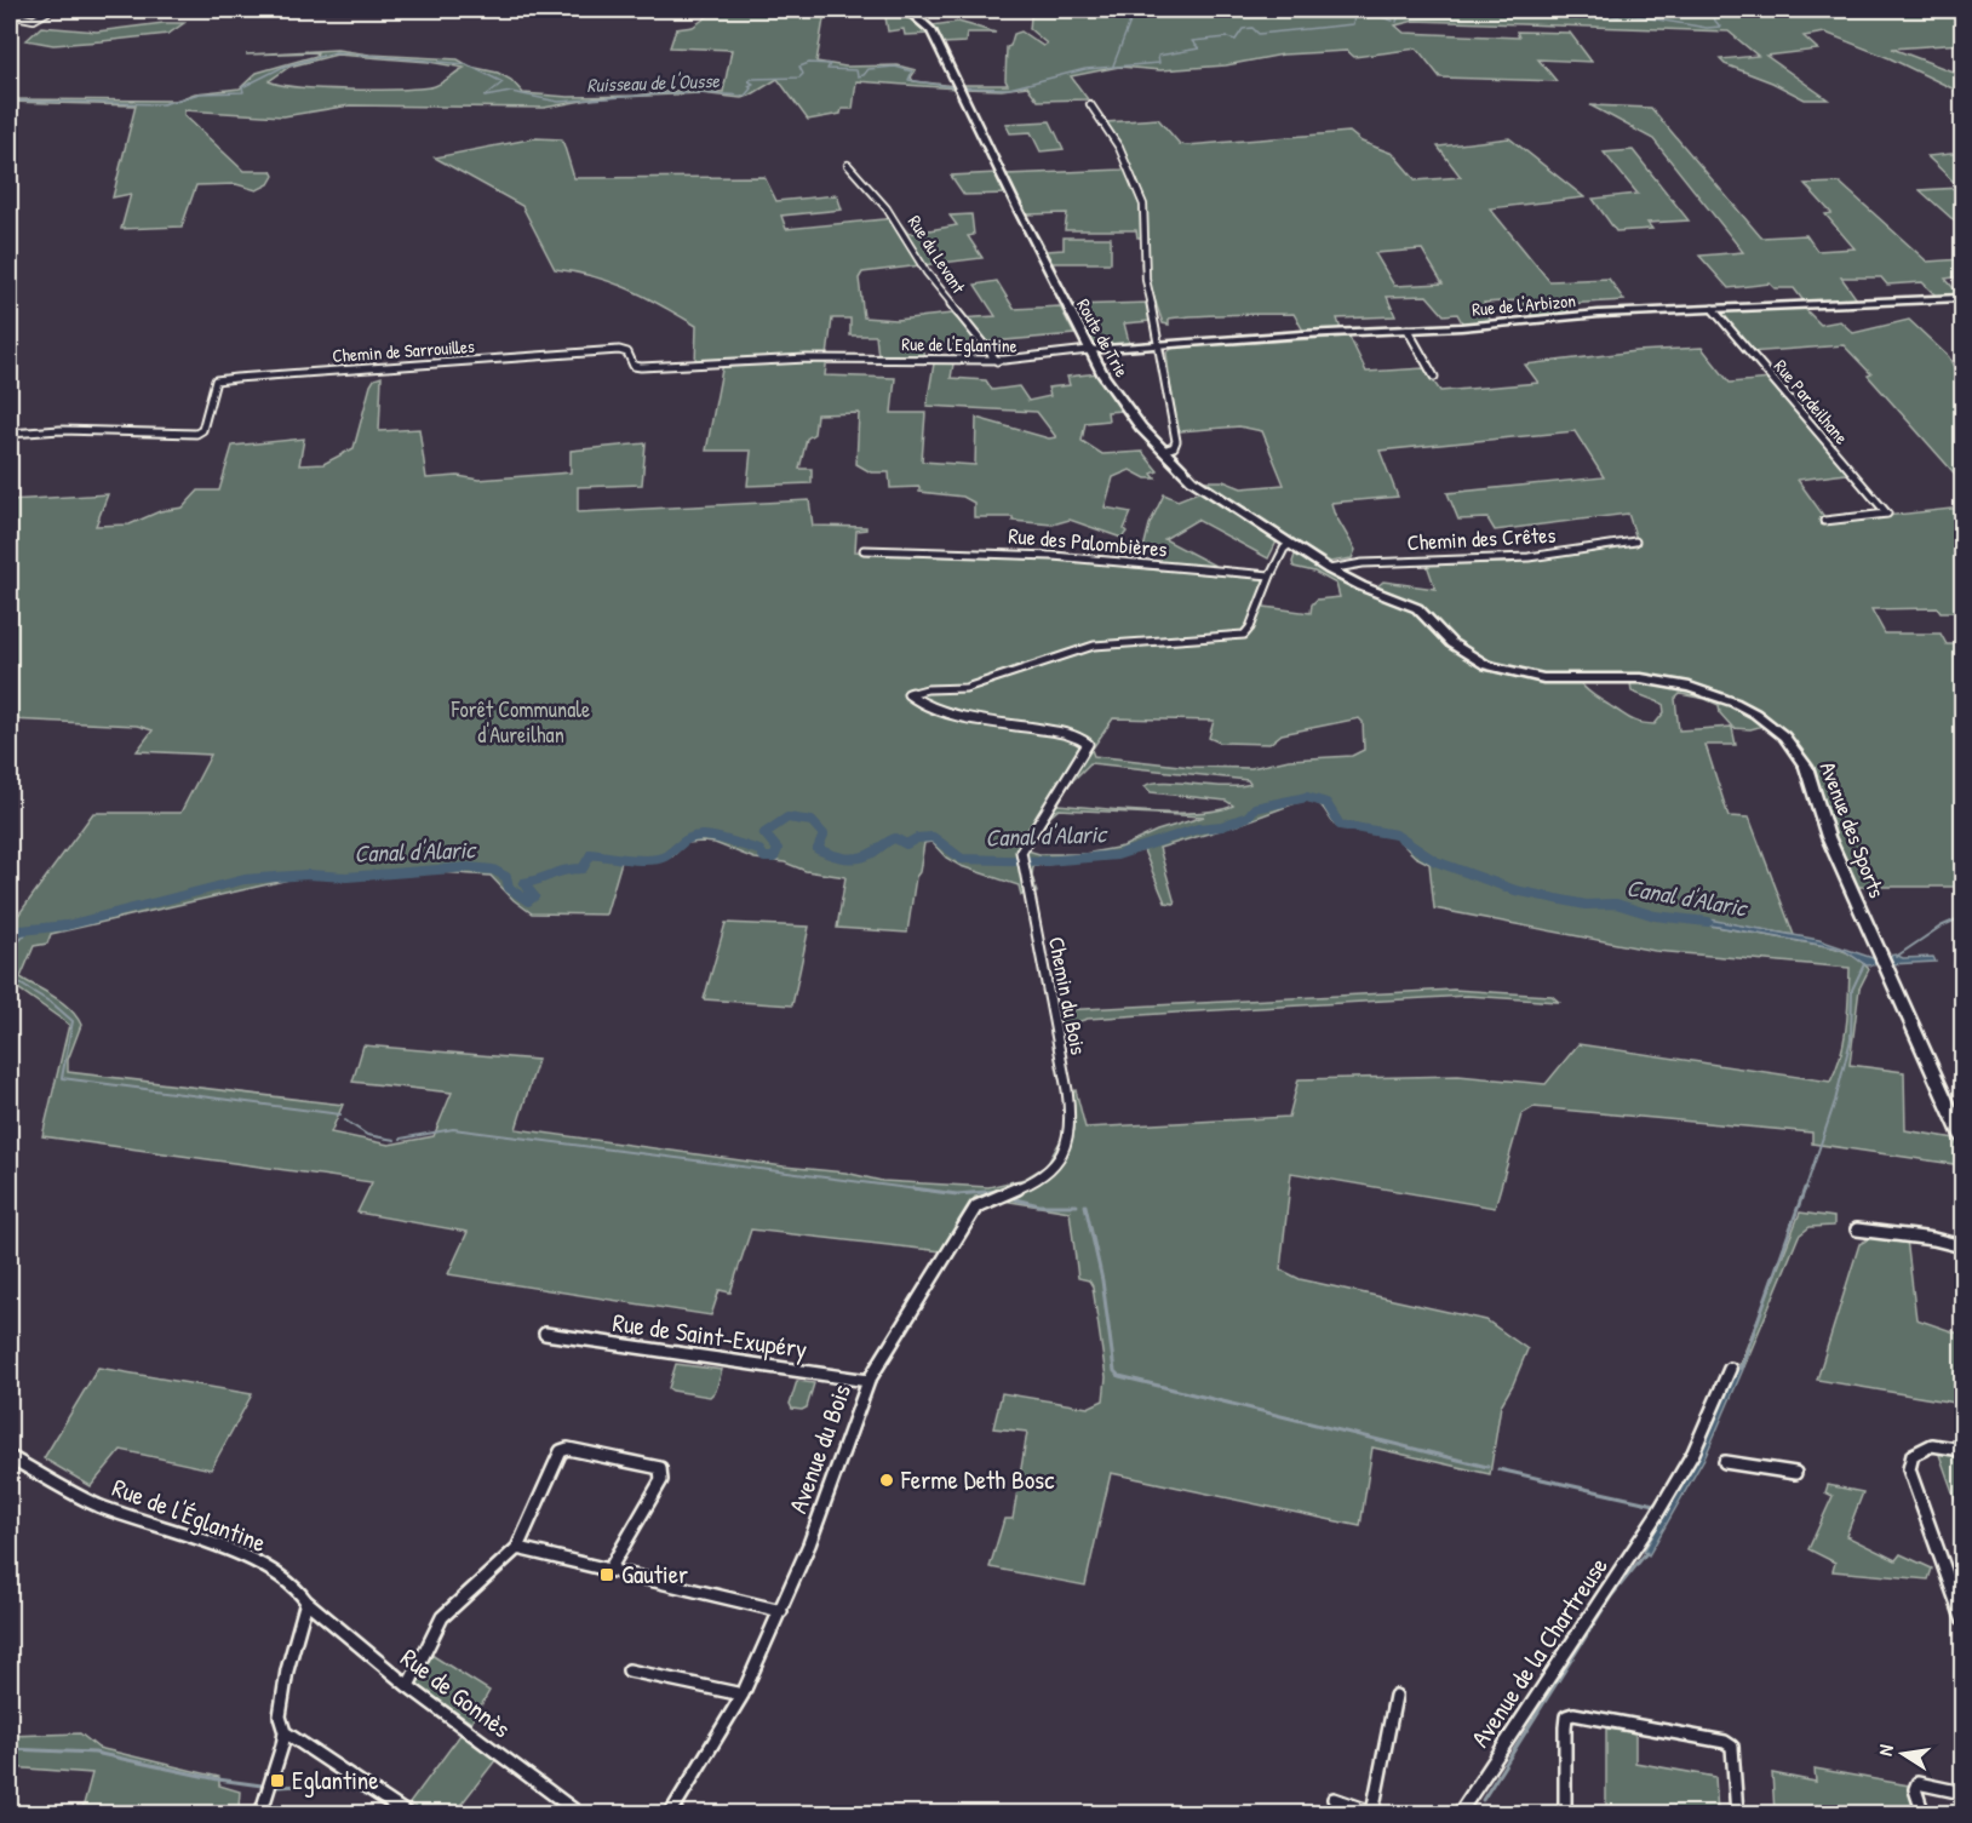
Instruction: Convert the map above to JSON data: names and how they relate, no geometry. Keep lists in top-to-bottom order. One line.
{"streets":{"main road":["Route de Trie","Avenue des Sports"],"street":["Rue du Levant","Rue de l'Arbizon","Rue de l'Eglantine","Chemin de Sarrouilles","Rue Pardeilhane","Chemin des Crêtes","Rue des Palombières","Chemin du Bois","Rue de Saint-Exupéry","Avenue du Bois","Rue de l'Églantine","Avenue de la Chartreuse","Rue de Gonnès"]},"crossings":[["Rue du Levant","Rue de l'Eglantine"],["Rue de l'Arbizon","Route de Trie"],["Rue de l'Arbizon","Rue de l'Eglantine"],["Rue de l'Arbizon","Rue Pardeilhane"],["Route de Trie","Rue de l'Eglantine"],["Route de Trie","Chemin des Crêtes"],["Route de Trie","Avenue des Sports"],["Rue de l'Eglantine","Chemin de Sarrouilles"],["Chemin des Crêtes","Avenue des Sports"],["Rue des Palombières","Chemin du Bois"],["Chemin du Bois","Avenue du Bois"],["Rue de Saint-Exupéry","Avenue du Bois"],["Rue de l'Églantine","Rue de Gonnès"]],"water":["Ruisseau de l'Ousse","Canal d'Alaric"],"parks":["Forêt Communale d'Aureilhan"],"places":{"other":["Ferme Deth Bosc"],"transit":["Gautier","Eglantine"]},"north":"left"}
